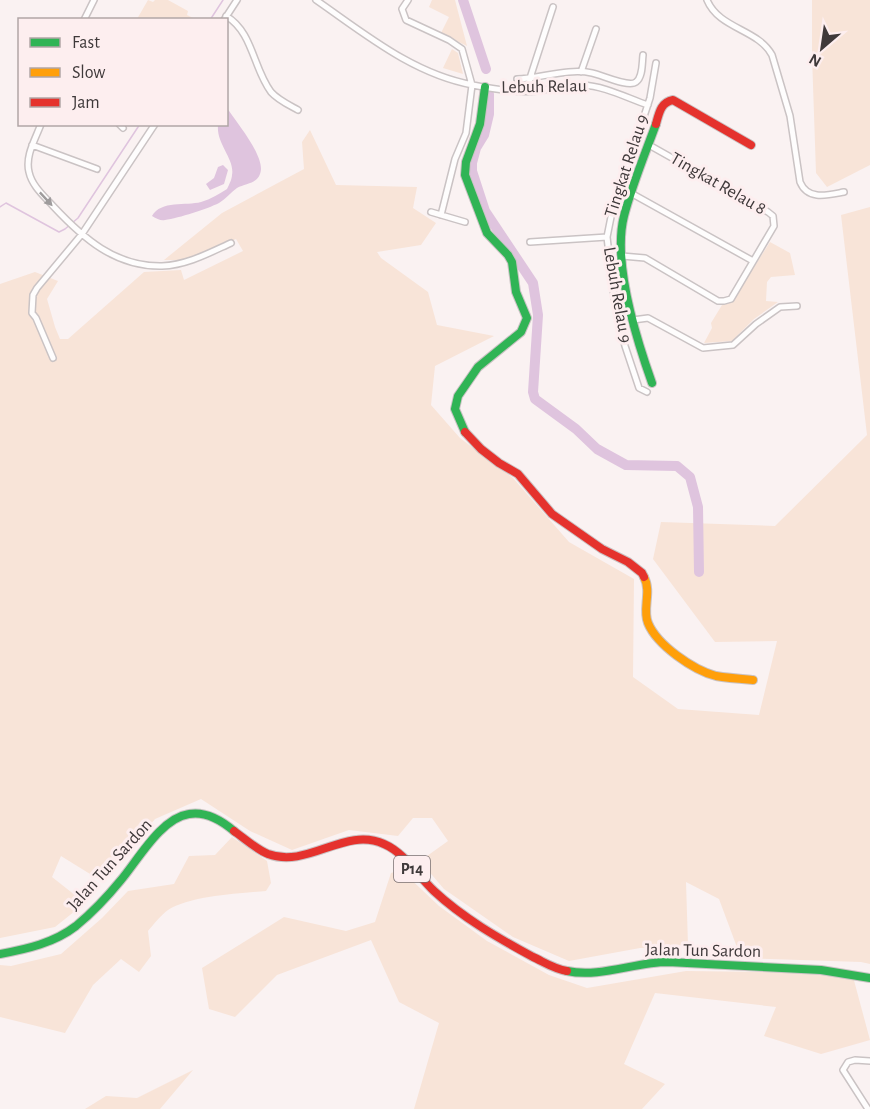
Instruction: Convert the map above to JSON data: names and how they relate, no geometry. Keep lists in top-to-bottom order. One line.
{"streets":{"street":["Lebuh Relau","Tingkat Relau 9","Tingkat Relau 8","Lebuh Relau 9","Jalan Tun Sardon","P14"]},"crossings":[["Lebuh Relau","Lebuh Relau 9"],["Tingkat Relau 9","Tingkat Relau 8"]],"legend":["Fast","Slow","Jam"],"north":"bottom left"}
